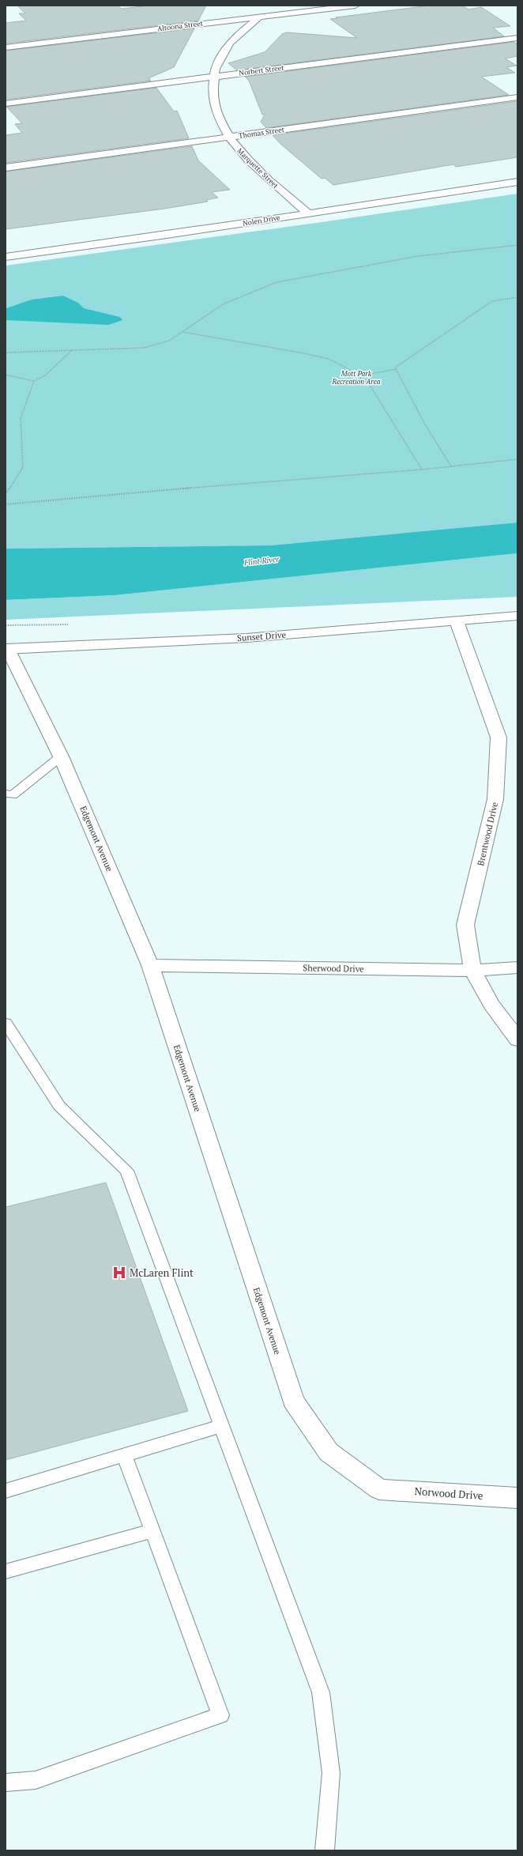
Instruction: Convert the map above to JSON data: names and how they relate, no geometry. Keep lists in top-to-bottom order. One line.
{"streets":{"street":["Altoona Street","Norbert Street","Thomas Street","Marquette Street","Nolen Drive","Sunset Drive","Brentwood Drive","Edgemont Avenue","Sherwood Drive","Norwood Drive"]},"crossings":[["Altoona Street","Marquette Street"],["Norbert Street","Marquette Street"],["Thomas Street","Marquette Street"],["Marquette Street","Nolen Drive"],["Sunset Drive","Brentwood Drive"],["Sunset Drive","Edgemont Avenue"],["Brentwood Drive","Sherwood Drive"],["Edgemont Avenue","Sherwood Drive"],["Edgemont Avenue","Norwood Drive"]],"water":["Flint River"],"parks":["Mott Park Recreation Area"],"places":{"hospital":["McLaren Flint"]}}
